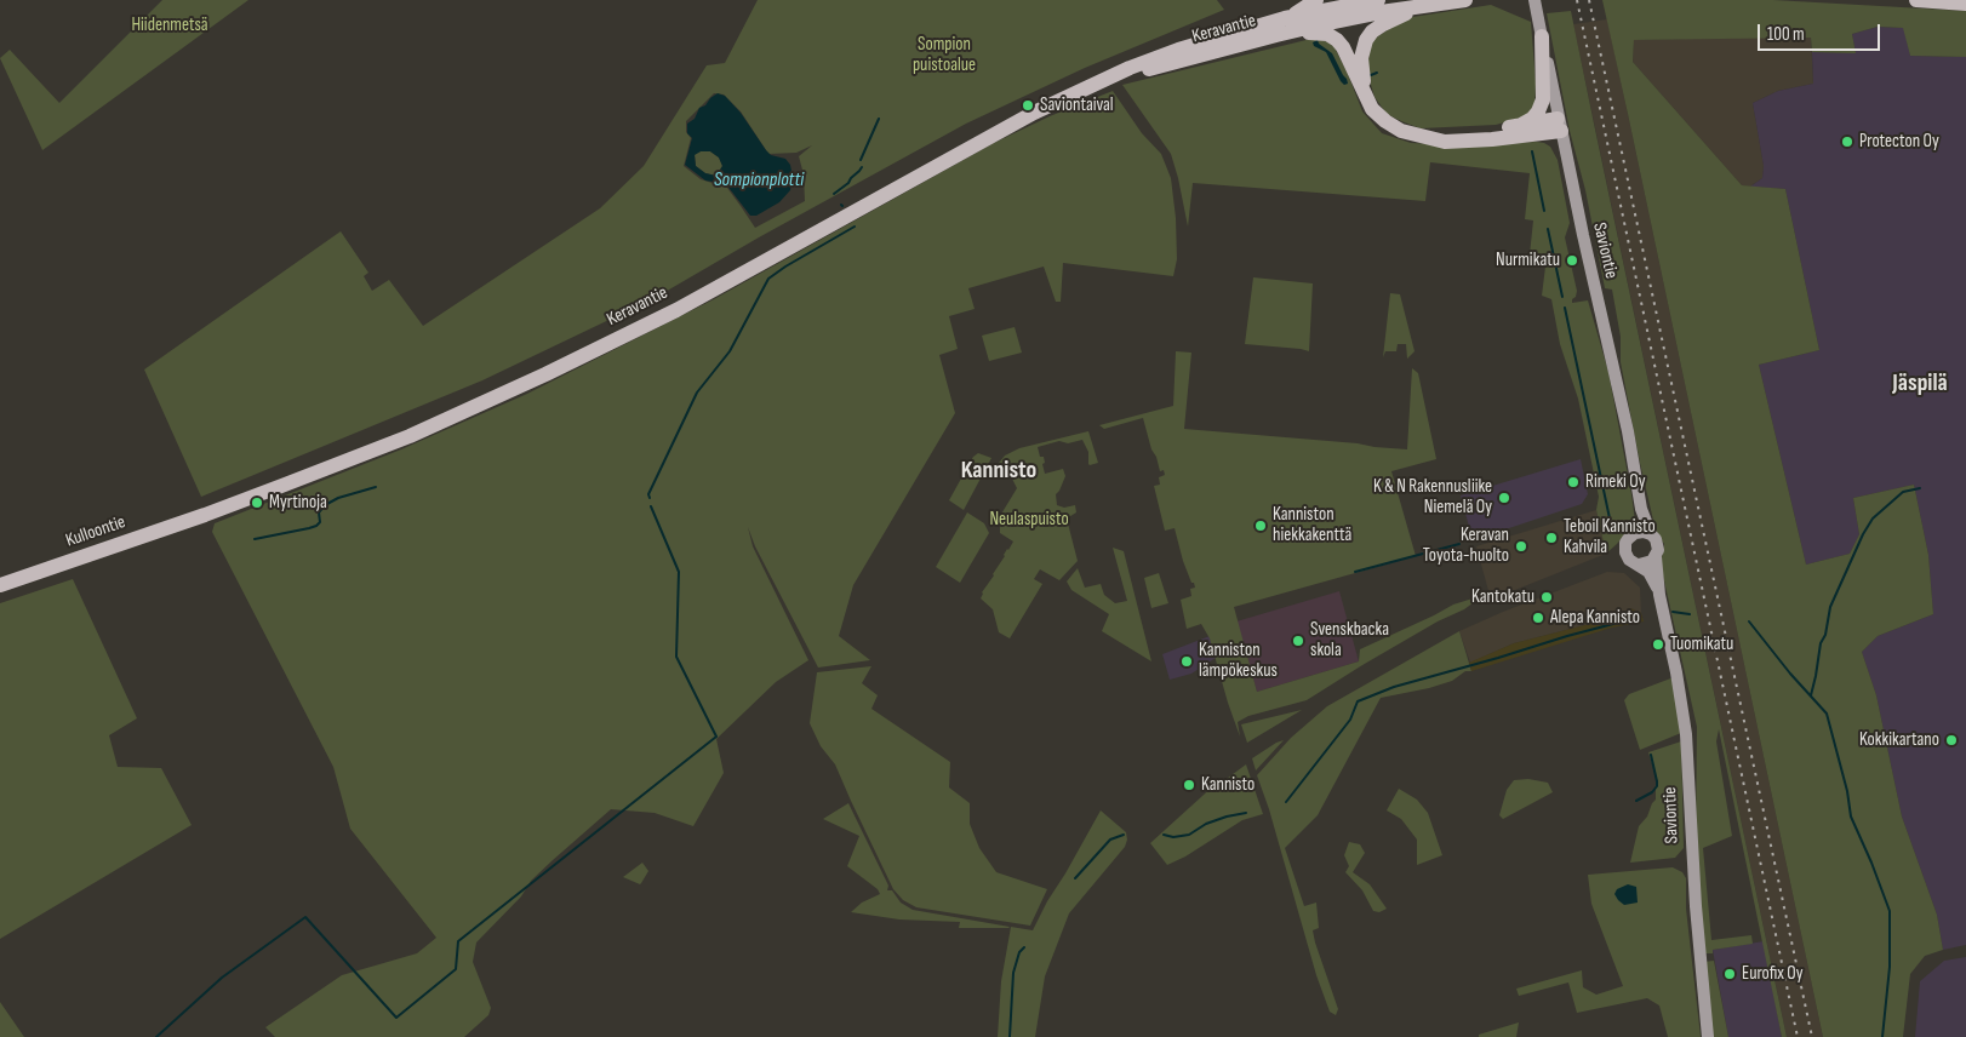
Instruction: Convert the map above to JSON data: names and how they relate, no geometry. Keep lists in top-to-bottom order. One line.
{"streets":{"main road":["Keravantie","Saviontie","Kulloontie"]},"crossings":[["Keravantie","Kulloontie"]],"districts":["Jäspilä","Kannisto"],"water":["Sompionplotti"],"parks":["Hiidenmetsä","Sompion puistoalue","Neulaspuisto"],"places":["Saviontaival","Protecton Oy","Nurmikatu","Rimeki Oy","K & N Rakennusliike Niemelä Oy","Myrtinoja","Kanniston hiekkakenttä","Teboil Kannisto Kahvila","Keravan Toyota-huolto","Kantokatu","Alepa Kannisto","Svenskbacka skola","Tuomikatu","Kanniston lämpökeskus","Kokkikartano","Kannisto","Eurofix Oy"],"scale_bar":"100 m"}
